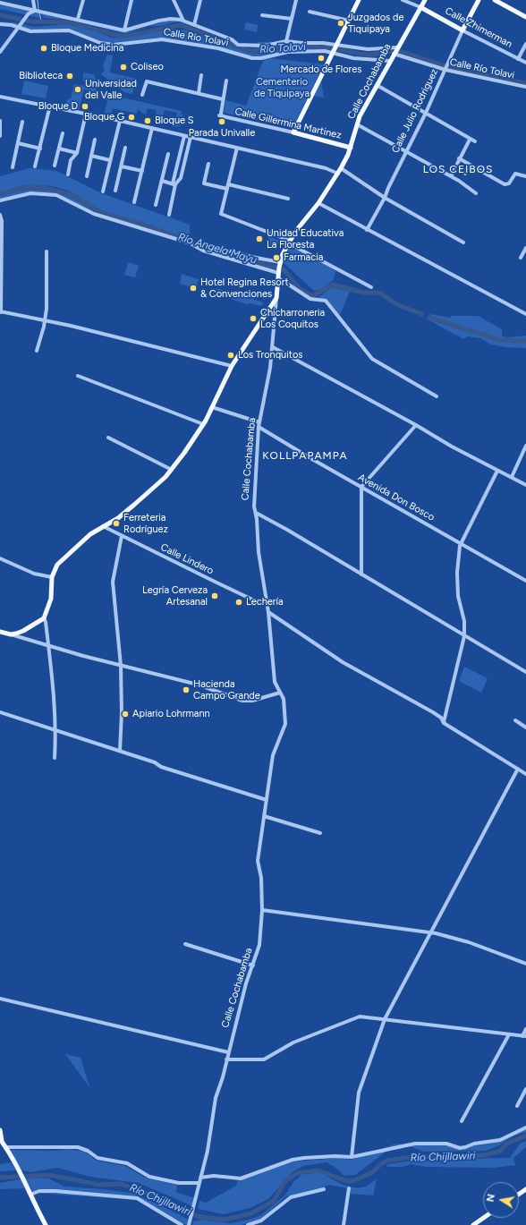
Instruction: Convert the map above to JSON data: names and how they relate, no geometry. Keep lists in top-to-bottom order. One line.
{"streets":{"main road":["Calle Zhimerman","Calle Cochabamba","Calle Julio Rodriguez","Calle Gillermina Martinez"],"street":["Calle Río Tolavi","Avenida Don Bosco","Calle Lindero"]},"crossings":[["Calle Zhimerman","Calle Cochabamba"],["Calle Zhimerman","Calle Julio Rodriguez"],["Calle Río Tolavi","Calle Cochabamba"],["Calle Río Tolavi","Calle Julio Rodriguez"],["Calle Cochabamba","Calle Gillermina Martinez"],["Calle Cochabamba","Avenida Don Bosco"],["Calle Cochabamba","Calle Lindero"]],"districts":["LOS CEIBOS","KOLLPAPAMPA"],"water":["Río Tolavi","Río Angela Mayu","Río Chijllawiri"],"parks":["Cementerio de Tiquipaya"],"places":["Juzgados de Tiquipaya","Bloque Medicina","Mercado de Flores","Coliseo","Biblioteca","Universidad del Valle","Bloque D","Bloque G","Bloque S","Parada Univalle","Unidad Educativa La Floresta","Farmacia","Hotel Regina Resort & Convenciones","Chicharroneria Los Coquitos","Los Tronquitos","Ferreteria Rodríguez","Legría Cerveza Artesanal","Lechería","Hacienda Campo Grande","Apiario Lohrmann"],"north":"left"}
